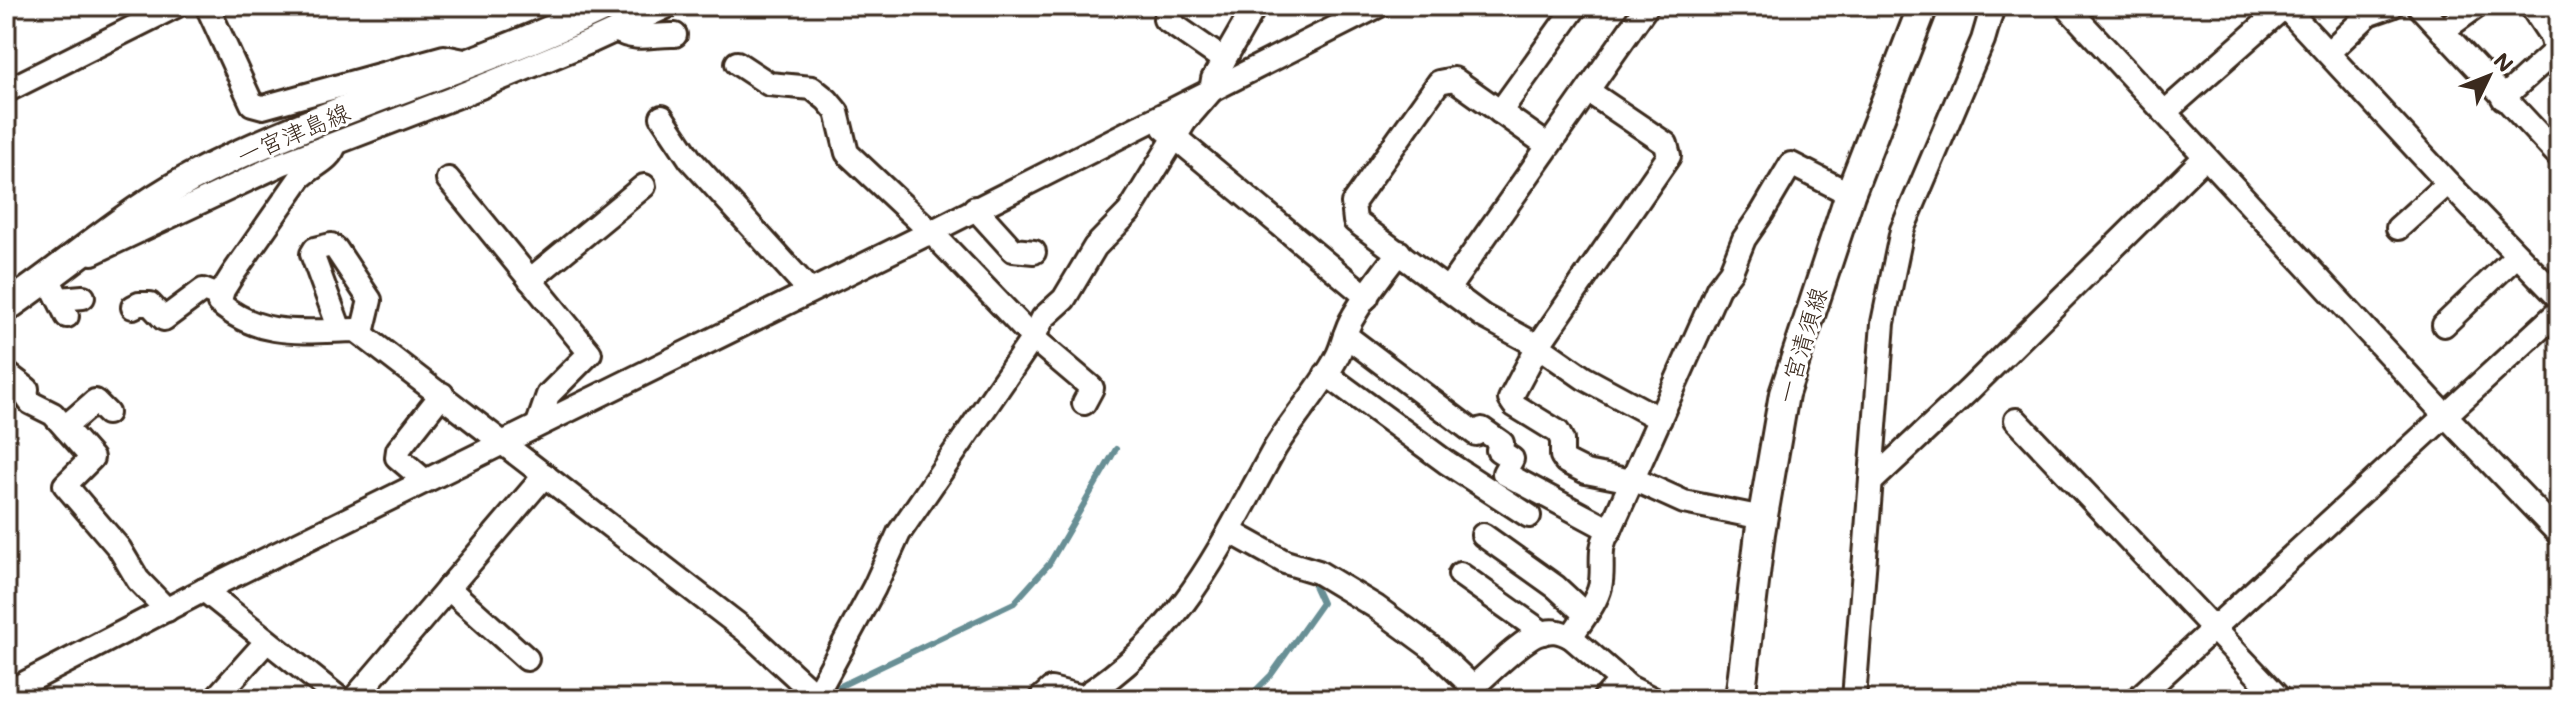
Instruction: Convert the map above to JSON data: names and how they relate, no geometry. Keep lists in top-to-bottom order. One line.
{"streets":{"main road":["一宮津島線","一宮清須線"]},"north":"top right"}
